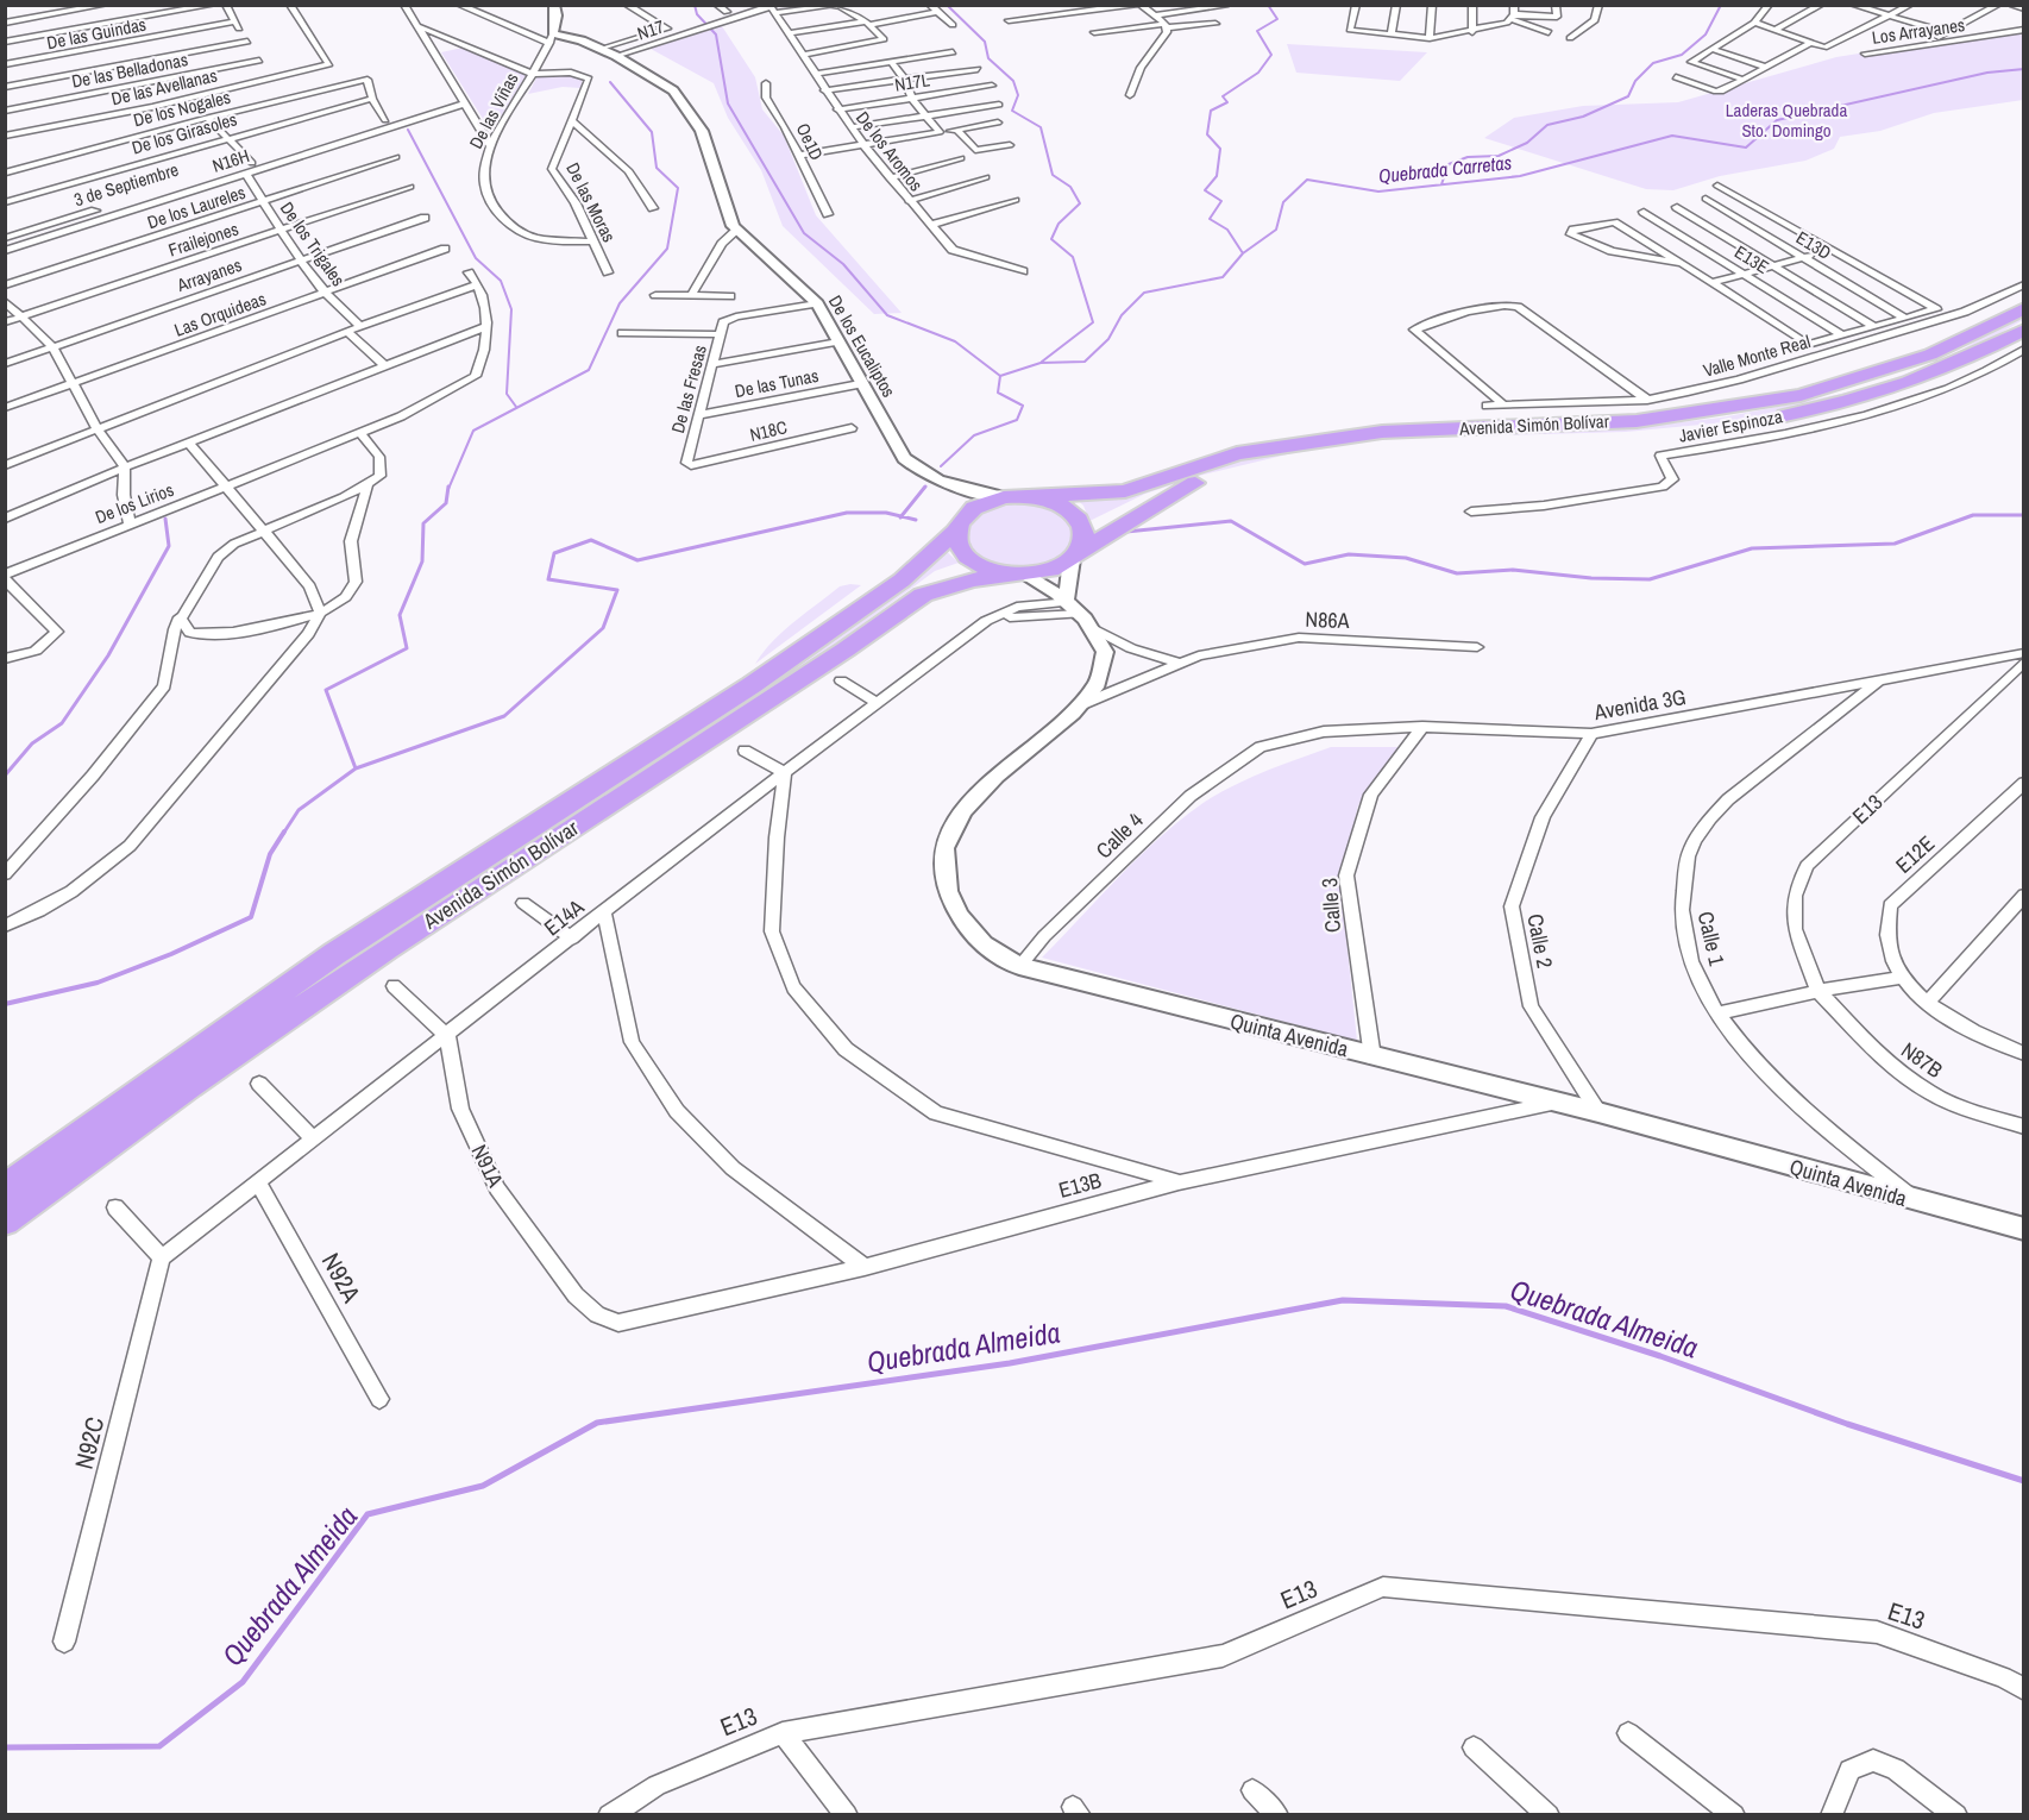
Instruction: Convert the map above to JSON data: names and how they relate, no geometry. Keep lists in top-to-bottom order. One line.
{"streets":{"highway":["Avenida Simón Bolívar"],"street":["N17","Los Arrayanes","De las Guindas","De las Belladonas","N17L","De las Avellanas","De los Nogales","De las Viñas","De los Girasoles","Oe1D","De los Aromos","N16H","3 de Septiembre","De las Moras","De los Laureles","Frailejones","De los Trigales","E13D","E13E","Arrayanes","Las Orquideas","De los Eucaliptos","Valle Monte Real","De las Tunas","De las Fresas","Javier Espinoza","N18C","De los Lirios","N86A","Avenida 3G","E13","Calle 4","E12E","Calle 3","E14A","Calle 1","Calle 2","Quinta Avenida","N87B","N91A","E13B","N92A","N92C"]},"crossings":[["N17","De los Aromos"],["N17","De los Eucaliptos"],["N17L","De los Aromos"],["De los Nogales","De los Girasoles"],["De las Viñas","De las Moras"],["De las Viñas","De los Eucaliptos"],["N16H","3 de Septiembre"],["N16H","De los Trigales"],["De los Laureles","De los Trigales"],["Frailejones","De los Trigales"],["Frailejones","De los Lirios"],["De los Trigales","Arrayanes"],["De los Trigales","Las Orquideas"],["Arrayanes","De los Lirios"],["Las Orquideas","De los Lirios"],["De los Eucaliptos","De las Tunas"],["De los Eucaliptos","De las Fresas"],["De los Eucaliptos","Avenida Simón Bolívar"],["De los Eucaliptos","Quinta Avenida"],["De las Tunas","De las Fresas"],["De las Fresas","N18C"],["Avenida Simón Bolívar","Quinta Avenida"],["N86A","Quinta Avenida"],["Avenida 3G","Calle 4"],["Avenida 3G","Calle 3"],["Avenida 3G","Calle 1"],["Avenida 3G","Calle 2"],["E13","N87B"],["Calle 4","Quinta Avenida"],["Calle 3","Quinta Avenida"],["E14A","Quinta Avenida"],["E14A","N91A"],["E14A","N92A"],["E14A","N92C"],["Calle 1","Quinta Avenida"],["Calle 2","Quinta Avenida"],["Quinta Avenida","E13B"],["N91A","E13B"]],"water":["Quebrada Carretas","Quebrada Almeida"],"parks":["Laderas Quebrada Sto. Domingo"]}
